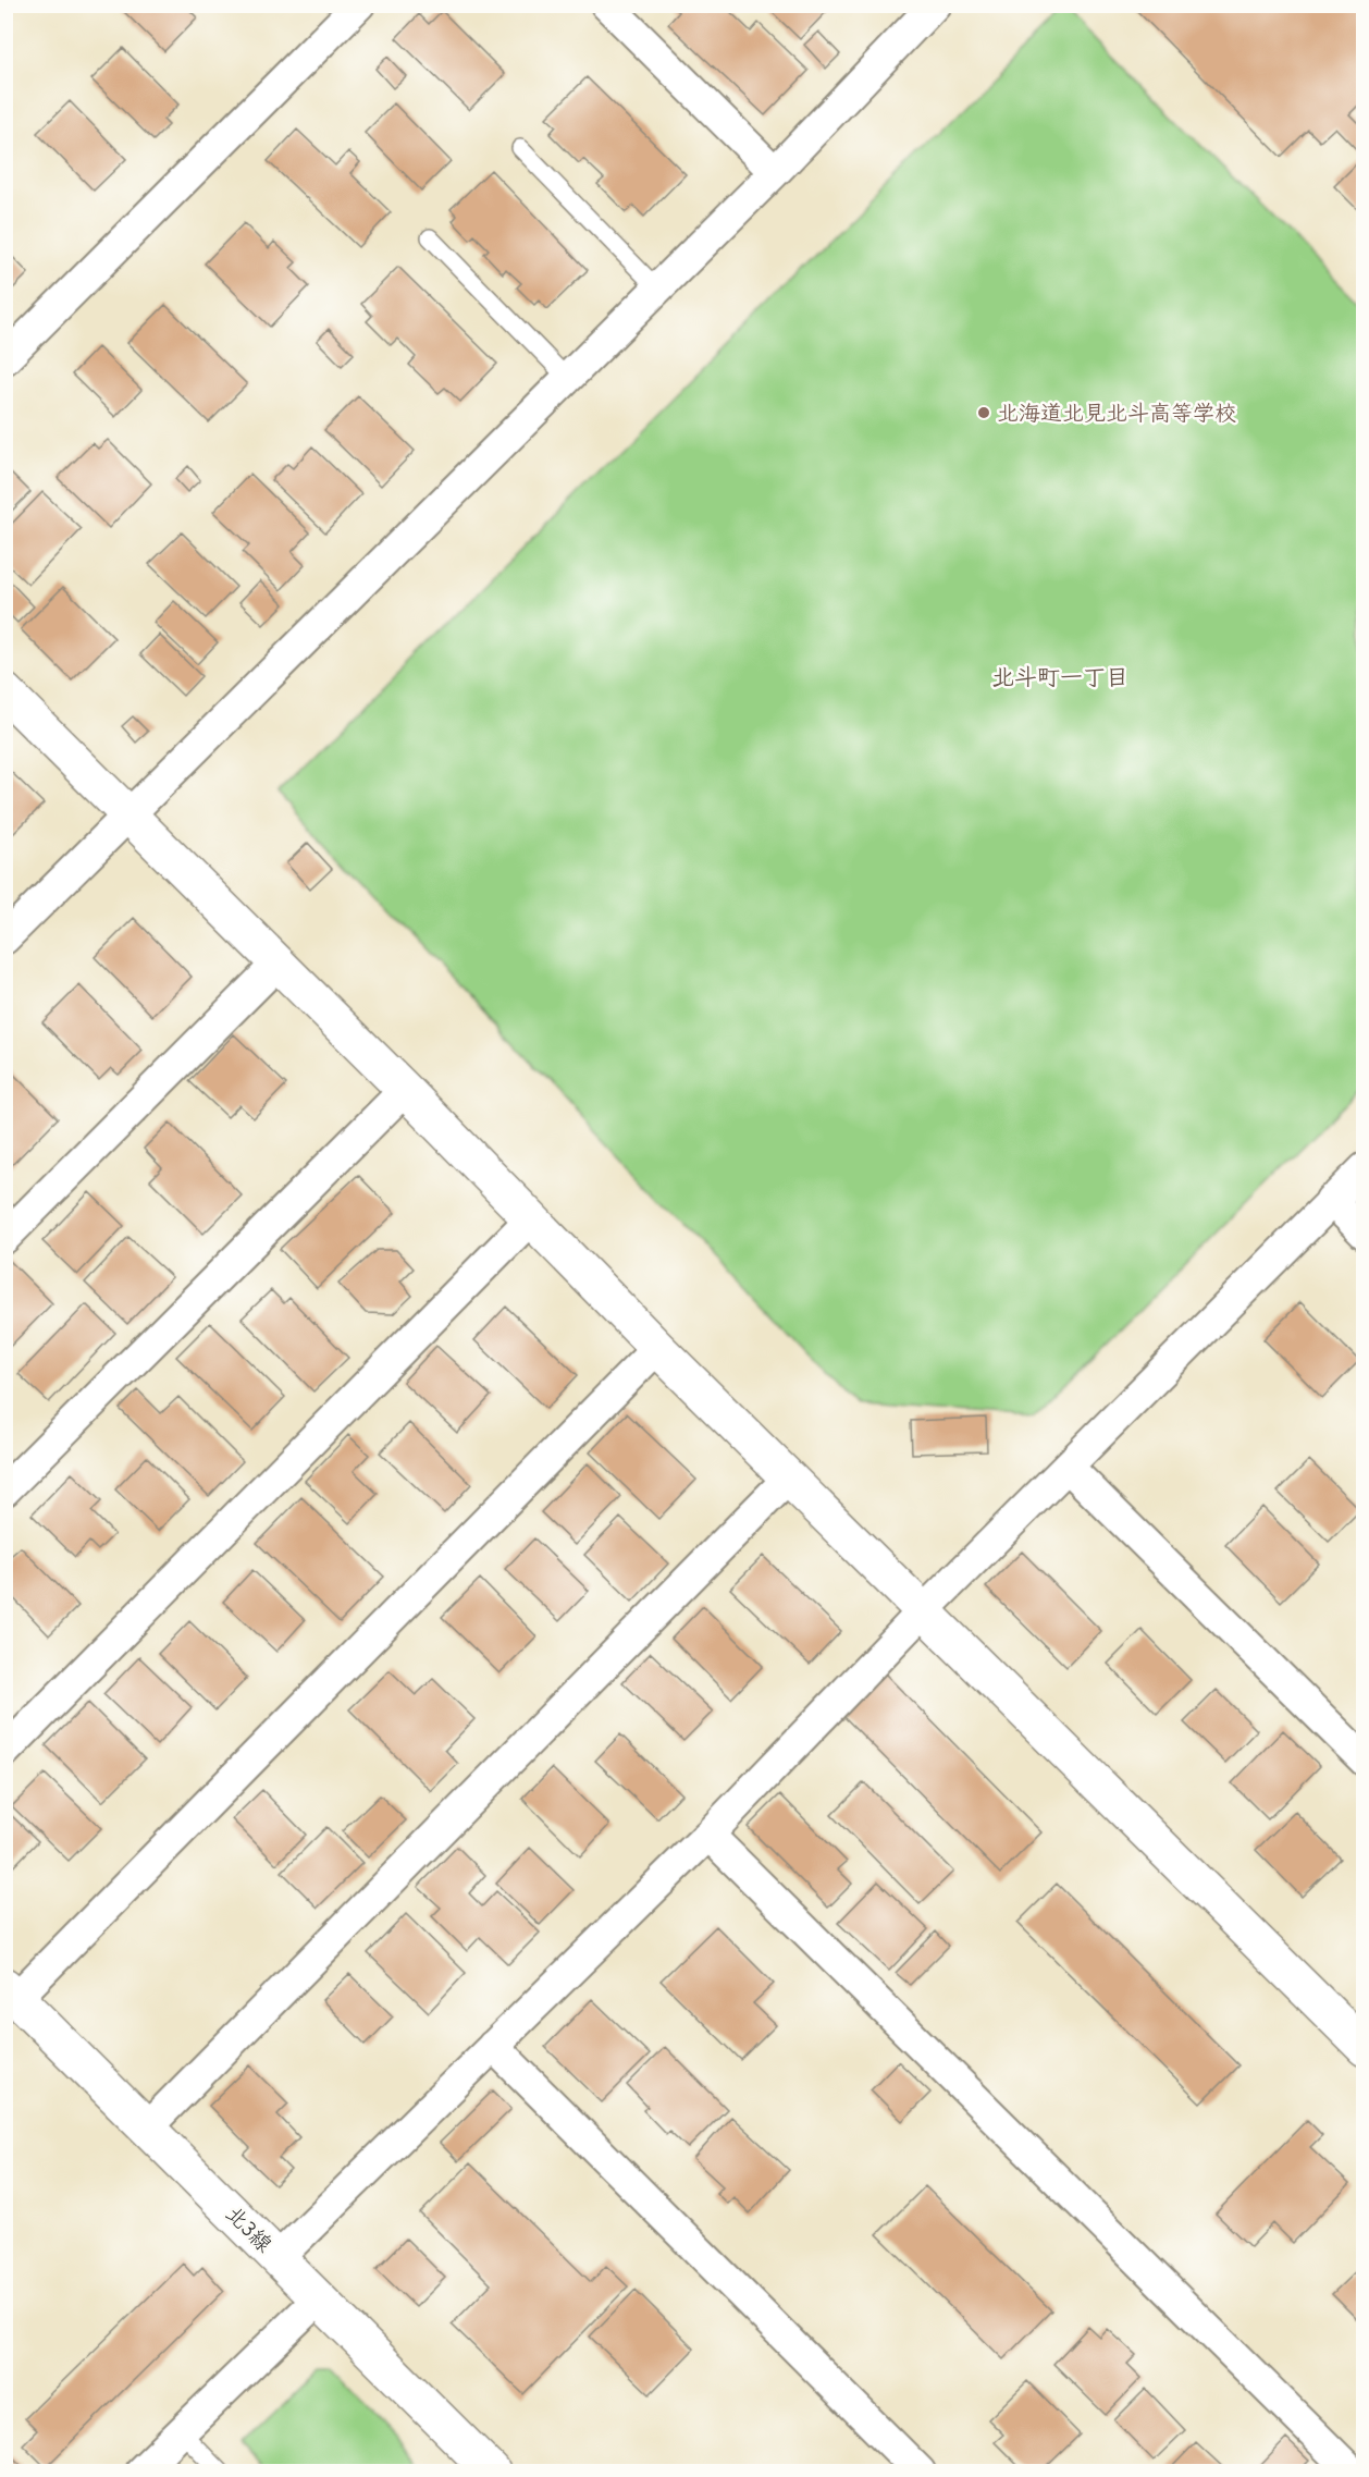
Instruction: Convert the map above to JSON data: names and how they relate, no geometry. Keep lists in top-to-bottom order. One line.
{"streets":{"street":["北3線"]},"districts":["北斗町一丁目"],"places":["北海道北見北斗高等学校"]}
